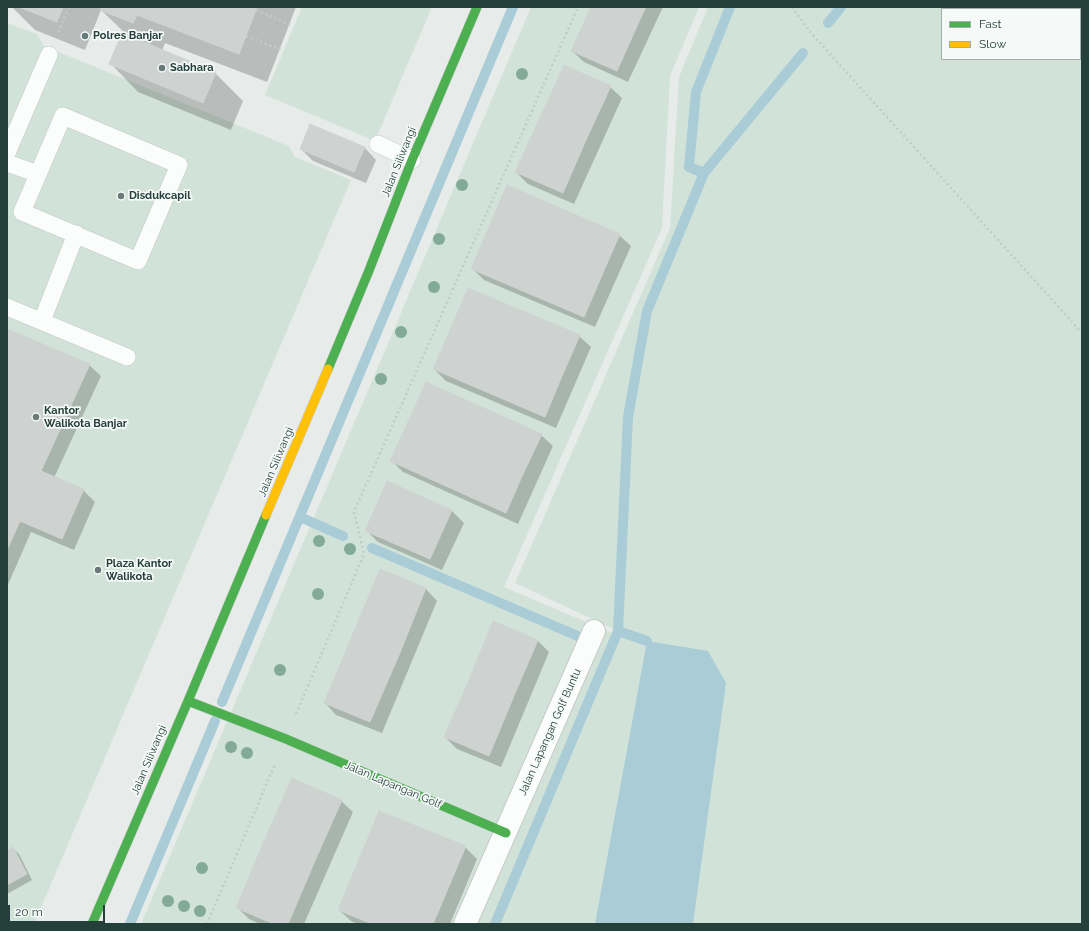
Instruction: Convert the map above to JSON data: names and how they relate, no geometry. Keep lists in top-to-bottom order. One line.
{"streets":{"main road":["Jalan Siliwangi","Jalan Lapangan Golf"],"street":["Jalan Lapangan Golf Buntu"]},"crossings":[["Jalan Siliwangi","Jalan Lapangan Golf"],["Jalan Lapangan Golf Buntu","Jalan Lapangan Golf"]],"places":["Polres Banjar","Sabhara","Disdukcapil","Kantor Walikota Banjar","Plaza Kantor Walikota"],"legend":["Fast","Slow"],"scale_bar":"20 m"}
